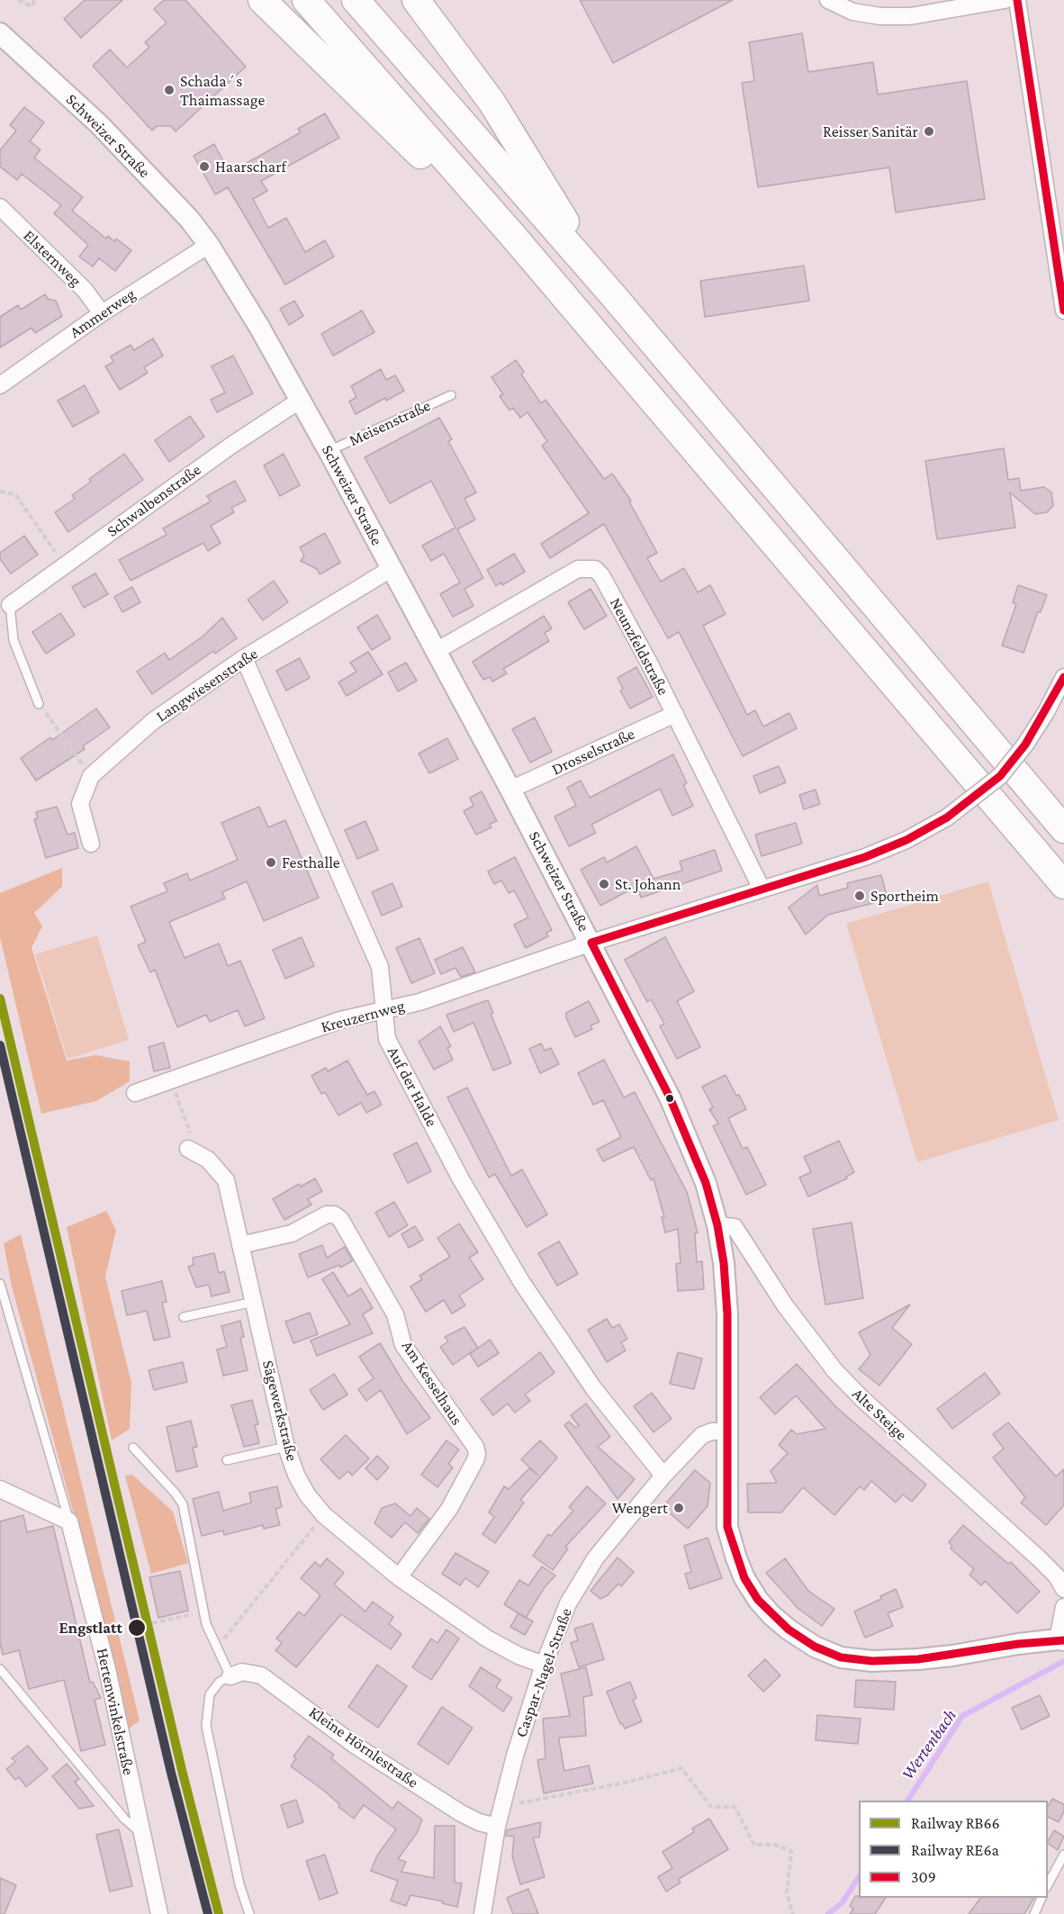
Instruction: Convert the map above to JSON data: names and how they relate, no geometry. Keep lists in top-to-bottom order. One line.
{"streets":{"street":["Schweizer Straße","Elsternweg","Ammerweg","Schwalbenstraße","Neunzfeldstraße","Langwiesenstraße","Drosselstraße","Kreuzernweg","Auf der Halde","Am Kesselhaus","Sägewerkstraße","Alte Steige","Caspar-Nagel-Straße","Hertenwinkelstraße","Kleine Hörnlestraße"],"lane":["Meisenstraße"]},"crossings":[["Schweizer Straße","Ammerweg"],["Schweizer Straße","Meisenstraße"],["Schweizer Straße","Schwalbenstraße"],["Schweizer Straße","Neunzfeldstraße"],["Schweizer Straße","Langwiesenstraße"],["Schweizer Straße","Drosselstraße"],["Schweizer Straße","Kreuzernweg"],["Schweizer Straße","Alte Steige"],["Schweizer Straße","Caspar-Nagel-Straße"],["Elsternweg","Ammerweg"],["Neunzfeldstraße","Drosselstraße"],["Neunzfeldstraße","Kreuzernweg"],["Langwiesenstraße","Auf der Halde"],["Kreuzernweg","Auf der Halde"],["Auf der Halde","Caspar-Nagel-Straße"],["Am Kesselhaus","Sägewerkstraße"],["Sägewerkstraße","Caspar-Nagel-Straße"],["Caspar-Nagel-Straße","Kleine Hörnlestraße"]],"water":["Wertenbach"],"places":["Schada´s Thaimassage","Reisser Sanitär","Haarscharf","Festhalle","St. Johann","Sportheim","Wengert","Engstlatt"],"lines":["transit line 309","rail line RB66","rail line RE6a"],"legend":["Railway RB66","Railway RE6a","309"]}
